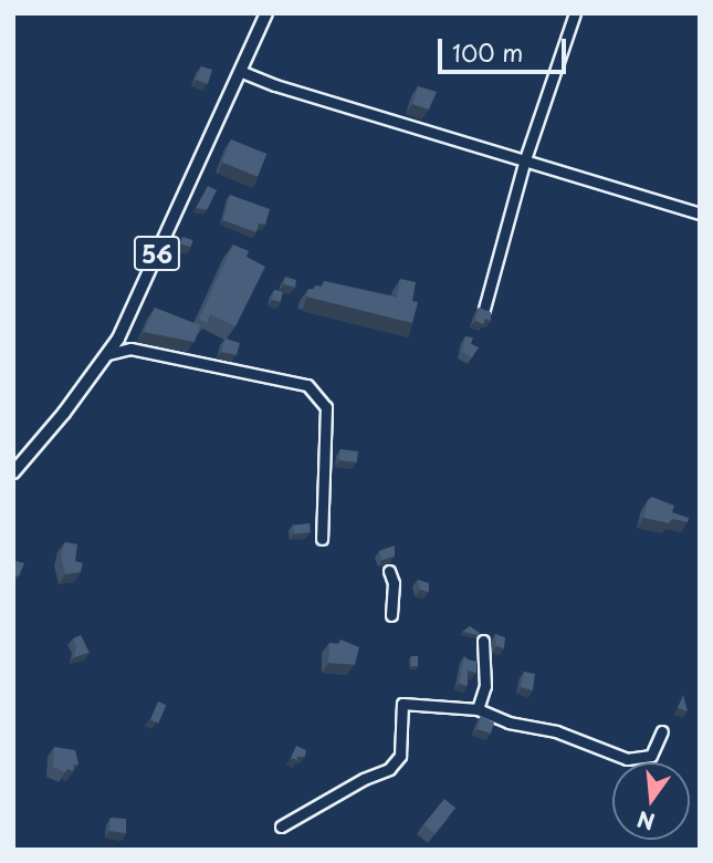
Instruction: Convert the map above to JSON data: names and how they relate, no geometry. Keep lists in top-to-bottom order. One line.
{"streets":{"main road":["56"]},"scale_bar":"100 m","north":"bottom"}
